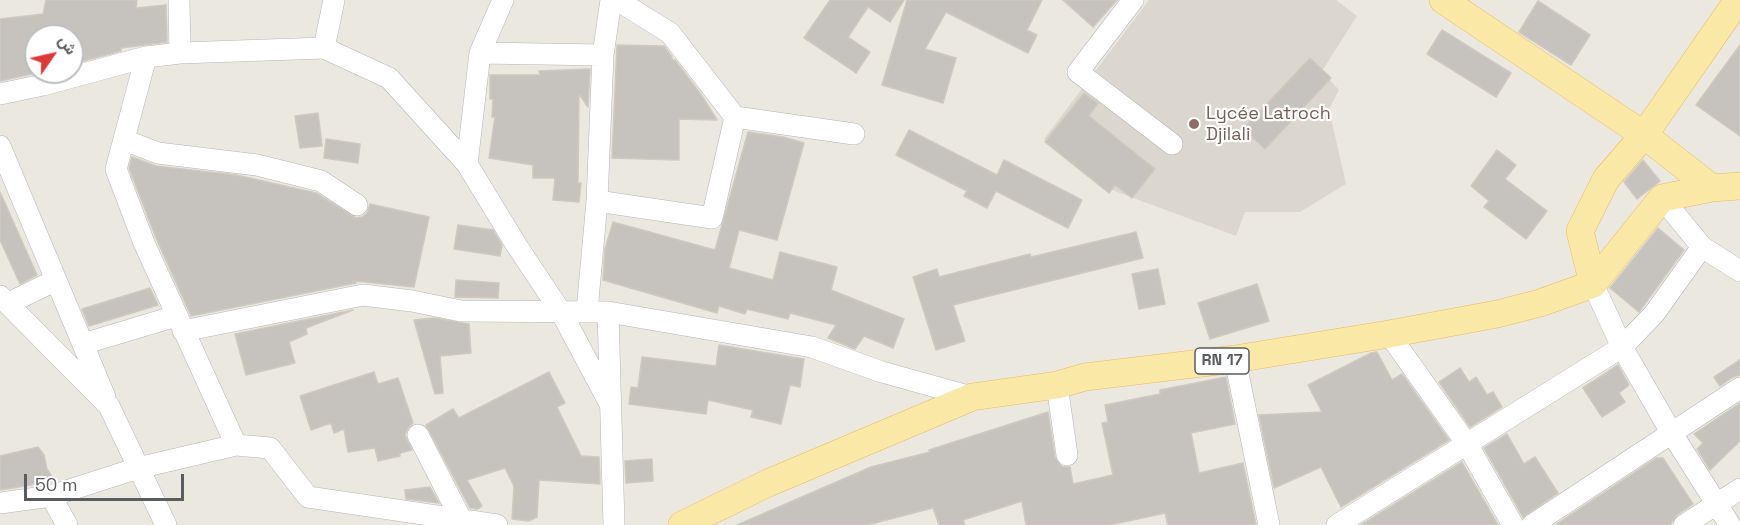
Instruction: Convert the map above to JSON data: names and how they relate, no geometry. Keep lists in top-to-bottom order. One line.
{"streets":{"main road":["RN 17"]},"places":["Lycée Latroch Djilali"],"scale_bar":"50 m","north":"top right"}
